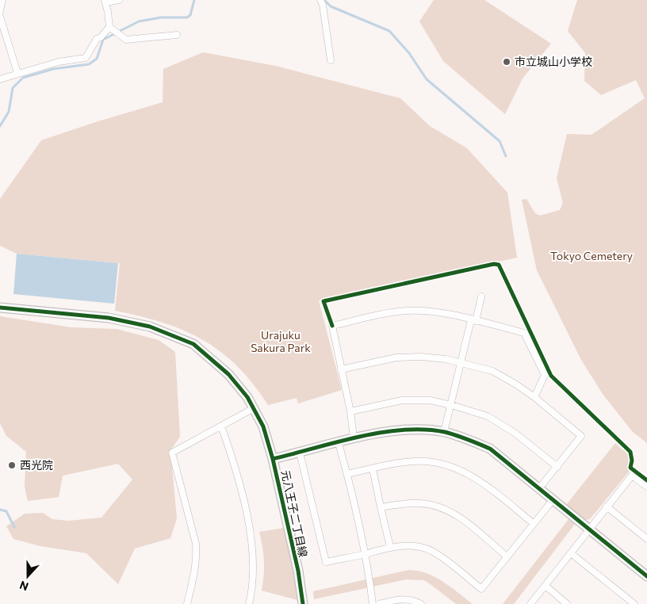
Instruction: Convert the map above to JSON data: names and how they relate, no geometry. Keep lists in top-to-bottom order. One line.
{"streets":{"street":["元八王子二丁目線"]},"parks":["Tokyo Cemetery","Urajuku Sakura Park"],"places":["市立城山小学校","西光院"],"north":"bottom"}
